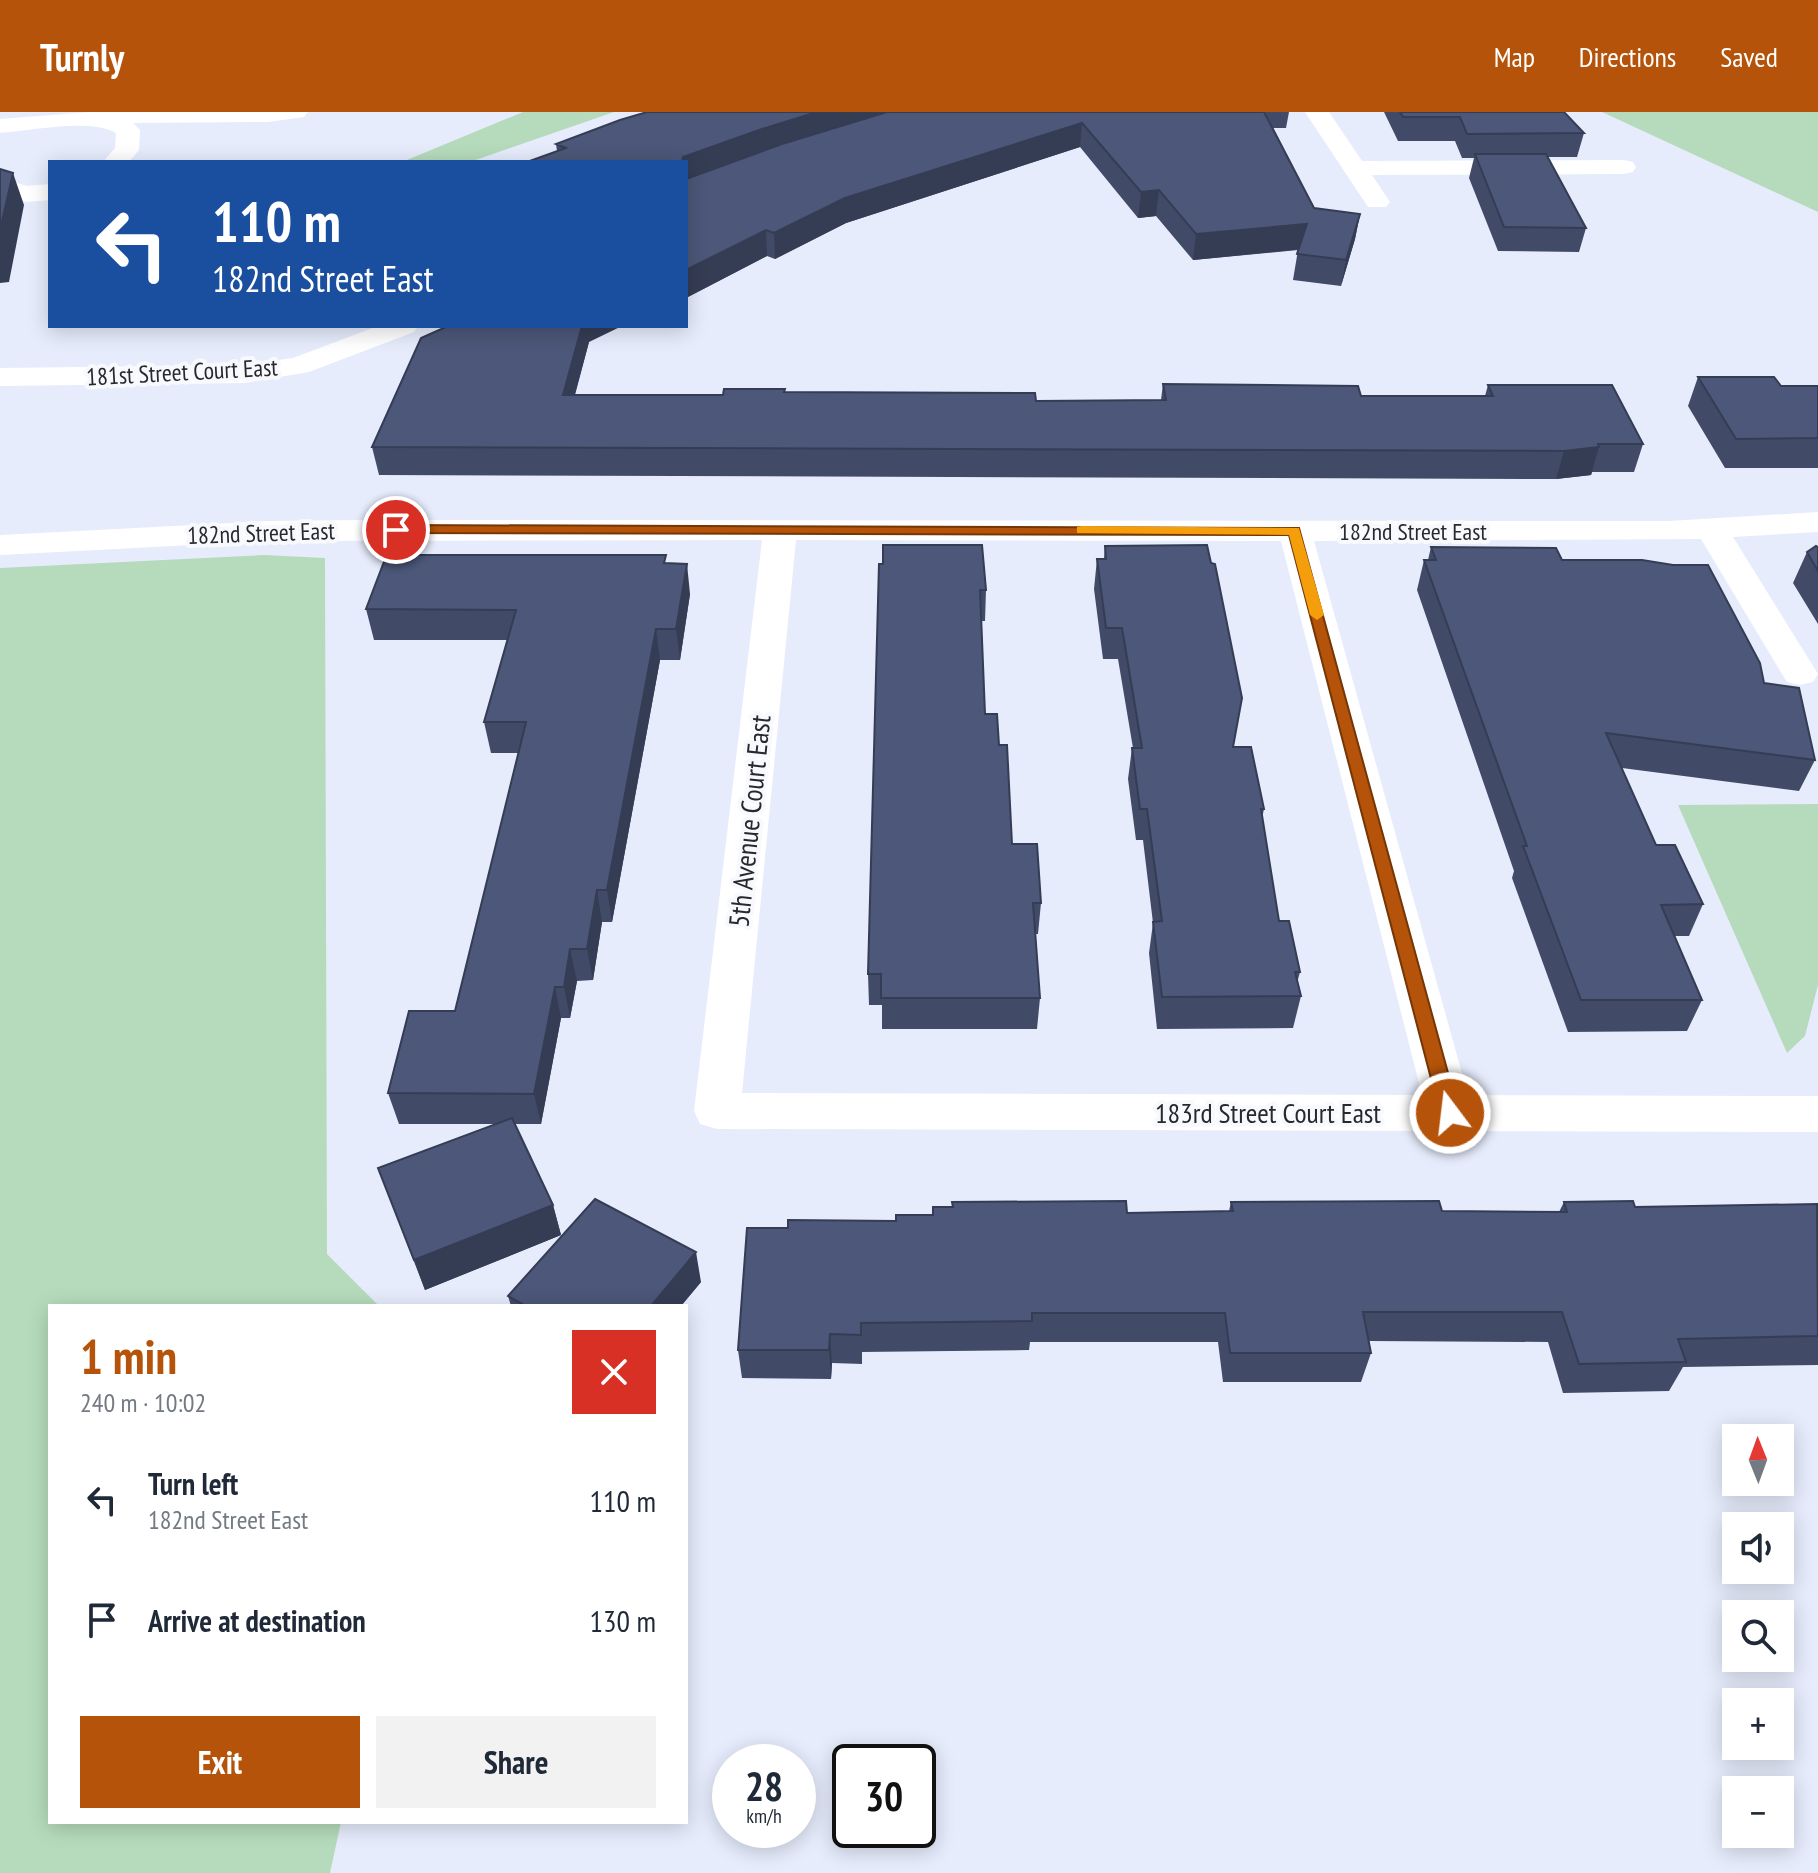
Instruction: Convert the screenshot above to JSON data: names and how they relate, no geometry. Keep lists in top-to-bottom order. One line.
{"streets":{"street":["181st Street Court East","182nd Street East","5th Avenue Court East","183rd Street Court East"]},"crossings":[["182nd Street East","5th Avenue Court East"],["5th Avenue Court East","183rd Street Court East"]],"north":"top","page":{"header":"Turnly","nav":["Map","Directions","Saved"],"turn":["110 m","182nd Street East"],"heading":["1 min","240 m · 10:02"],"map_buttons":["+","−"],"list":[{"name":"Turn left","note":"182nd Street East","value":"110 m"},{"name":"Arrive at destination","value":"130 m"}],"buttons":["Exit","Share"],"speed":"28 km/h","limit":"30"}}
